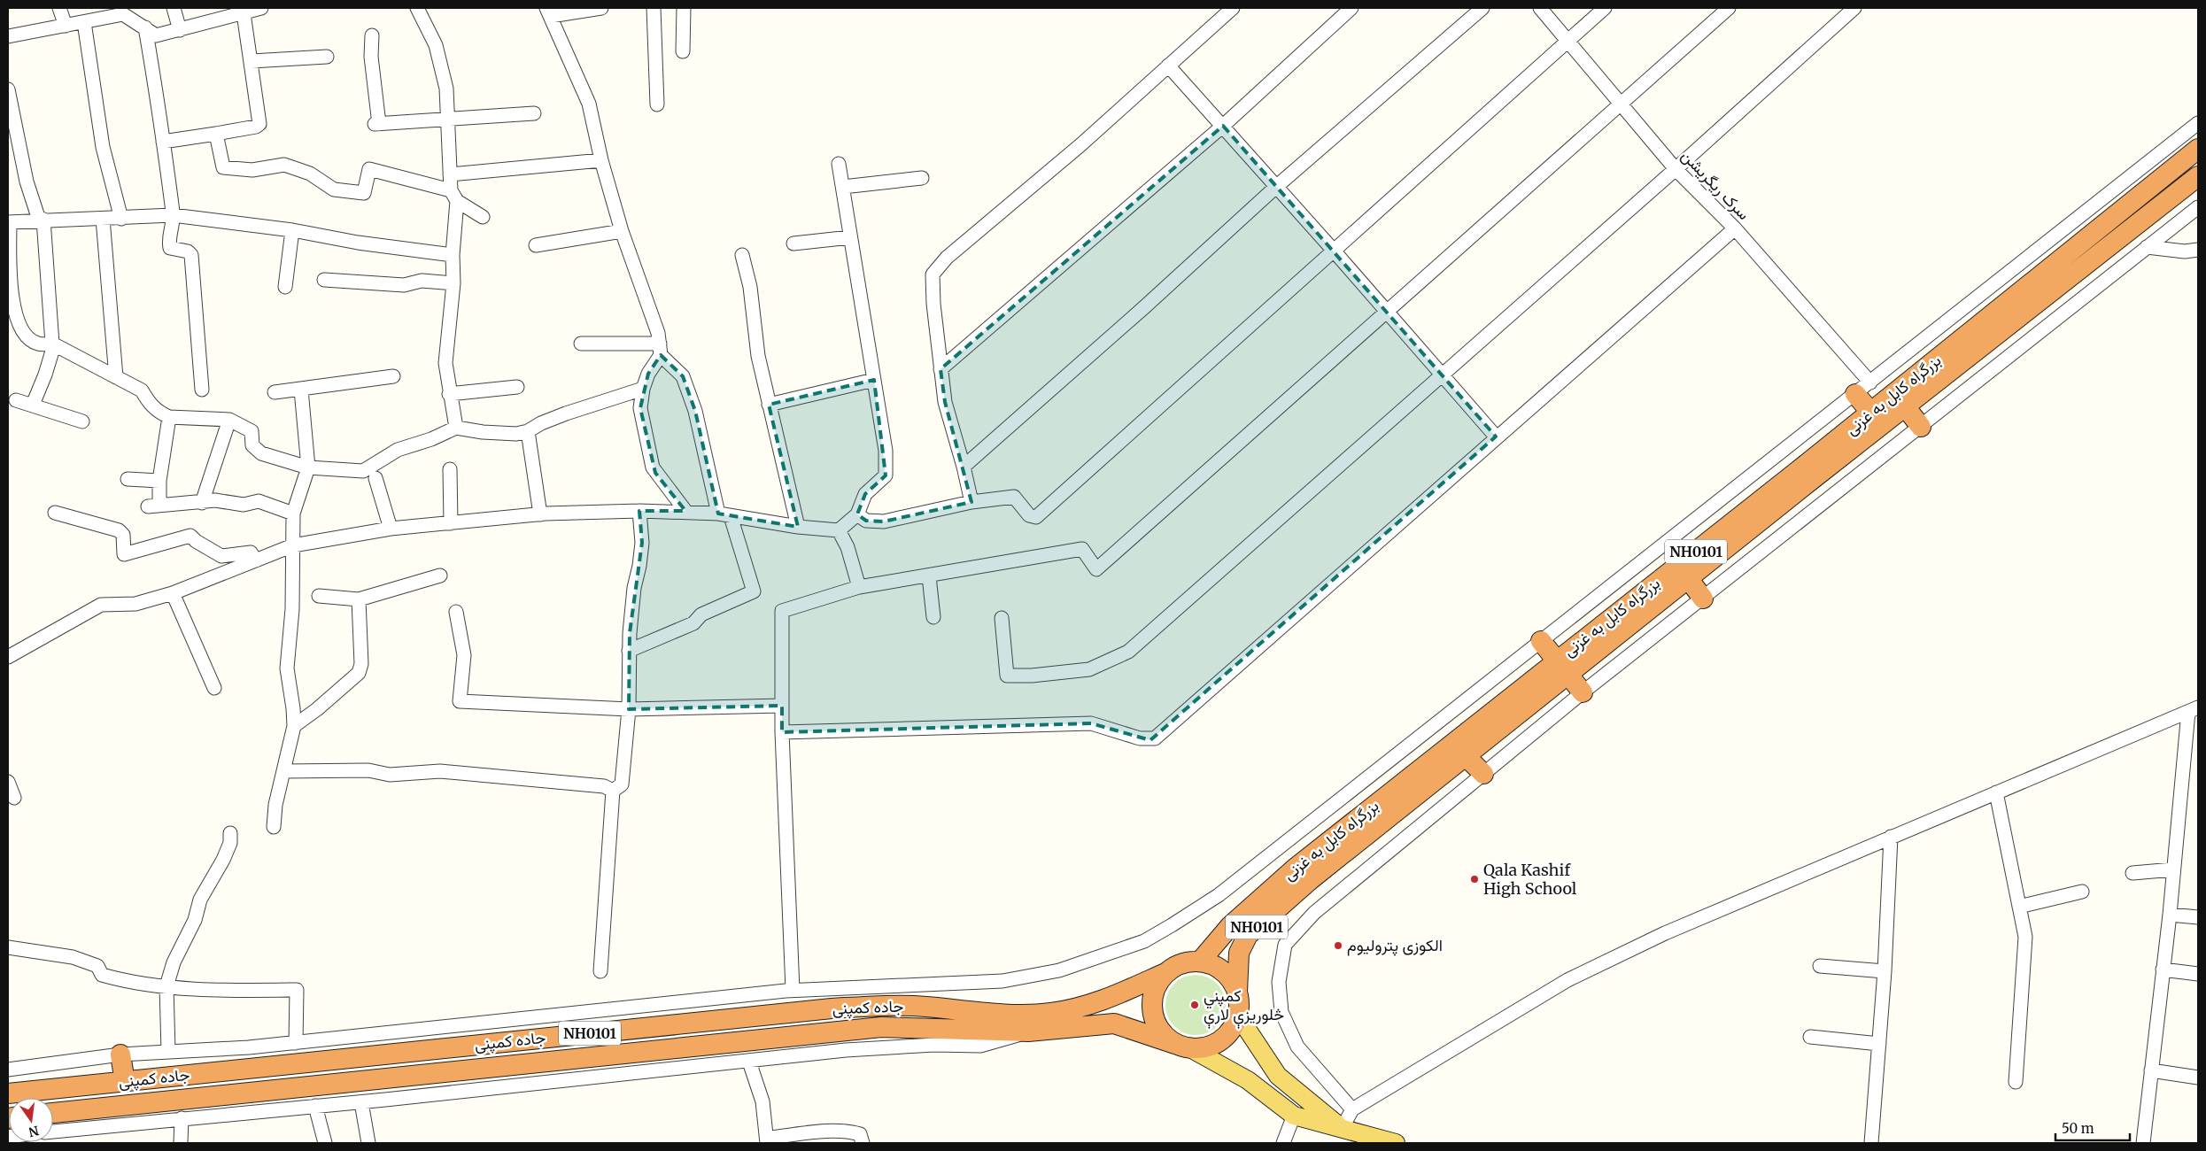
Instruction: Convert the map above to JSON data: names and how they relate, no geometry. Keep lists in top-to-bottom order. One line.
{"streets":{"highway":["بزرگراه کابل به غزنی","NH0101","جاده کمپنی"],"street":["سرک ریگریشن"]},"crossings":[["بزرگراه کابل به غزنی","NH0101"],["بزرگراه کابل به غزنی","جاده کمپنی"],["NH0101","جاده کمپنی"]],"places":["Qala Kashif High School","الکوزی پترولیوم","کمپني څلوريزې لارې"],"scale_bar":"50 m","north":"bottom"}
